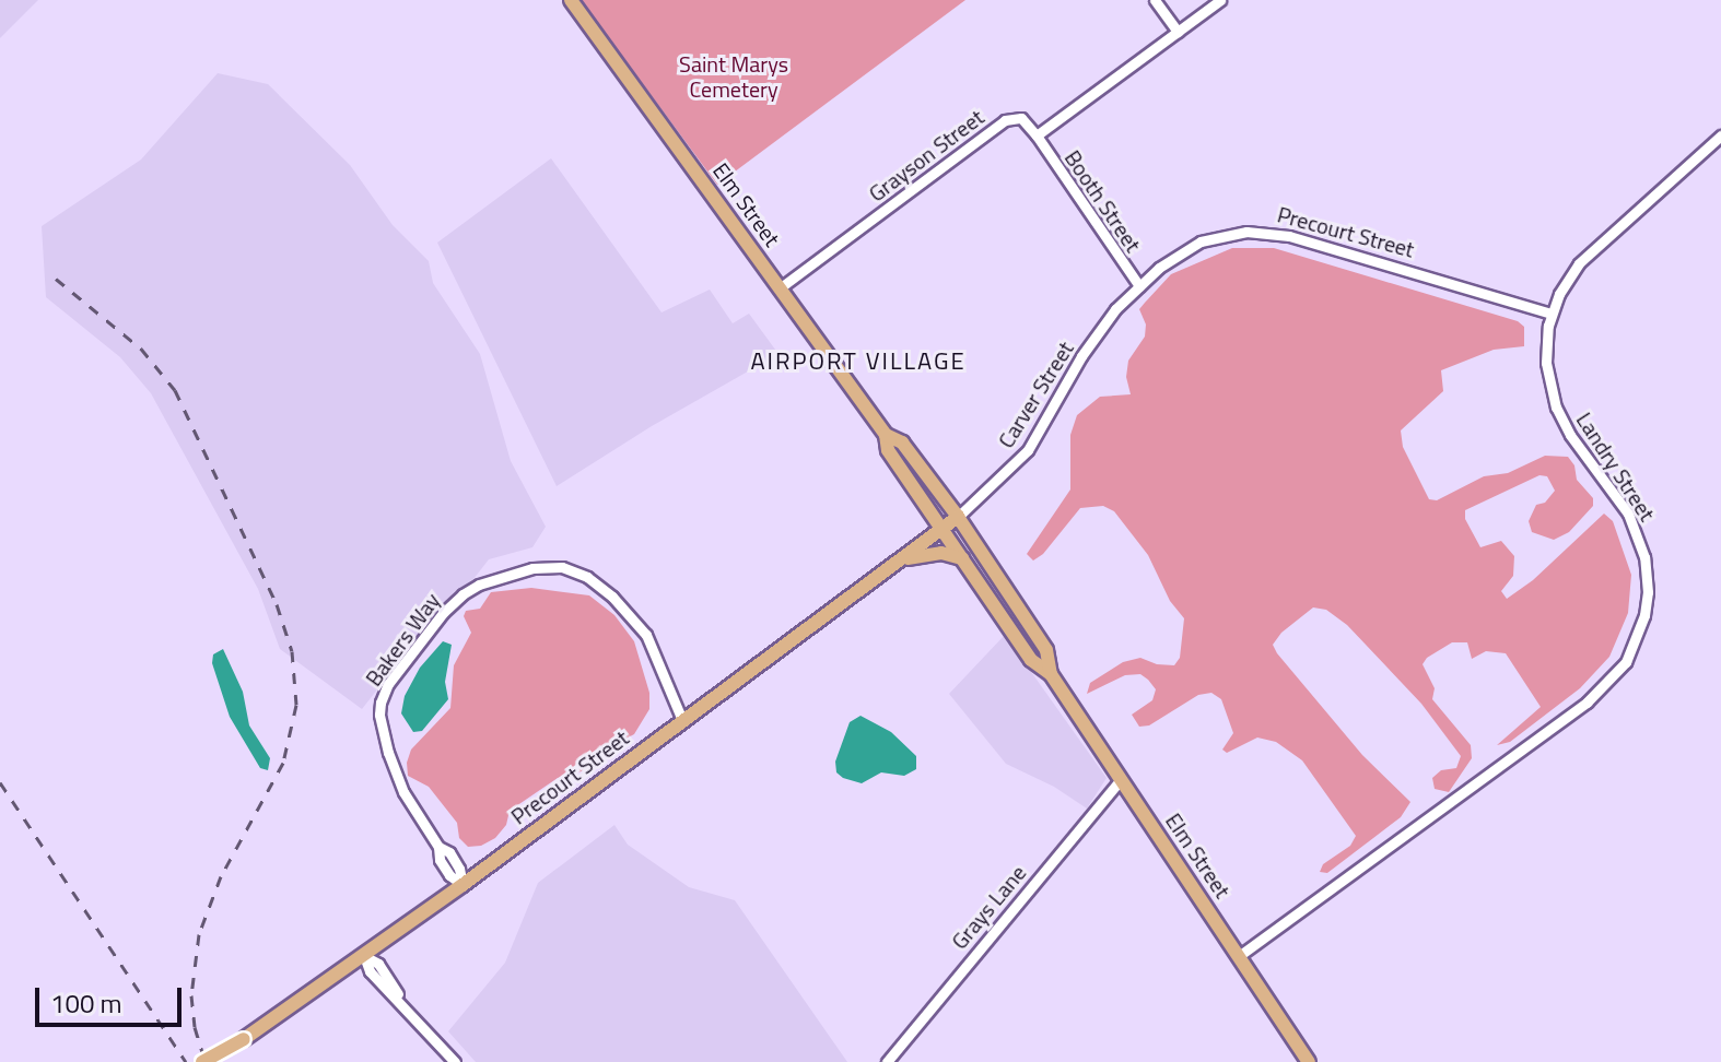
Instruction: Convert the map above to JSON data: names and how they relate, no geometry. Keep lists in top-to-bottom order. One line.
{"streets":{"main road":["Elm Street","Precourt Street"],"street":["Grayson Street","Booth Street","Carver Street","Landry Street","Bakers Way","Grays Lane"]},"crossings":[["Grayson Street","Booth Street"],["Grayson Street","Elm Street"],["Booth Street","Precourt Street"],["Booth Street","Carver Street"],["Elm Street","Precourt Street"],["Elm Street","Carver Street"],["Elm Street","Landry Street"],["Elm Street","Grays Lane"],["Precourt Street","Carver Street"],["Precourt Street","Landry Street"],["Precourt Street","Bakers Way"]],"districts":["AIRPORT VILLAGE"],"parks":["Saint Marys Cemetery"],"scale_bar":"100 m"}
